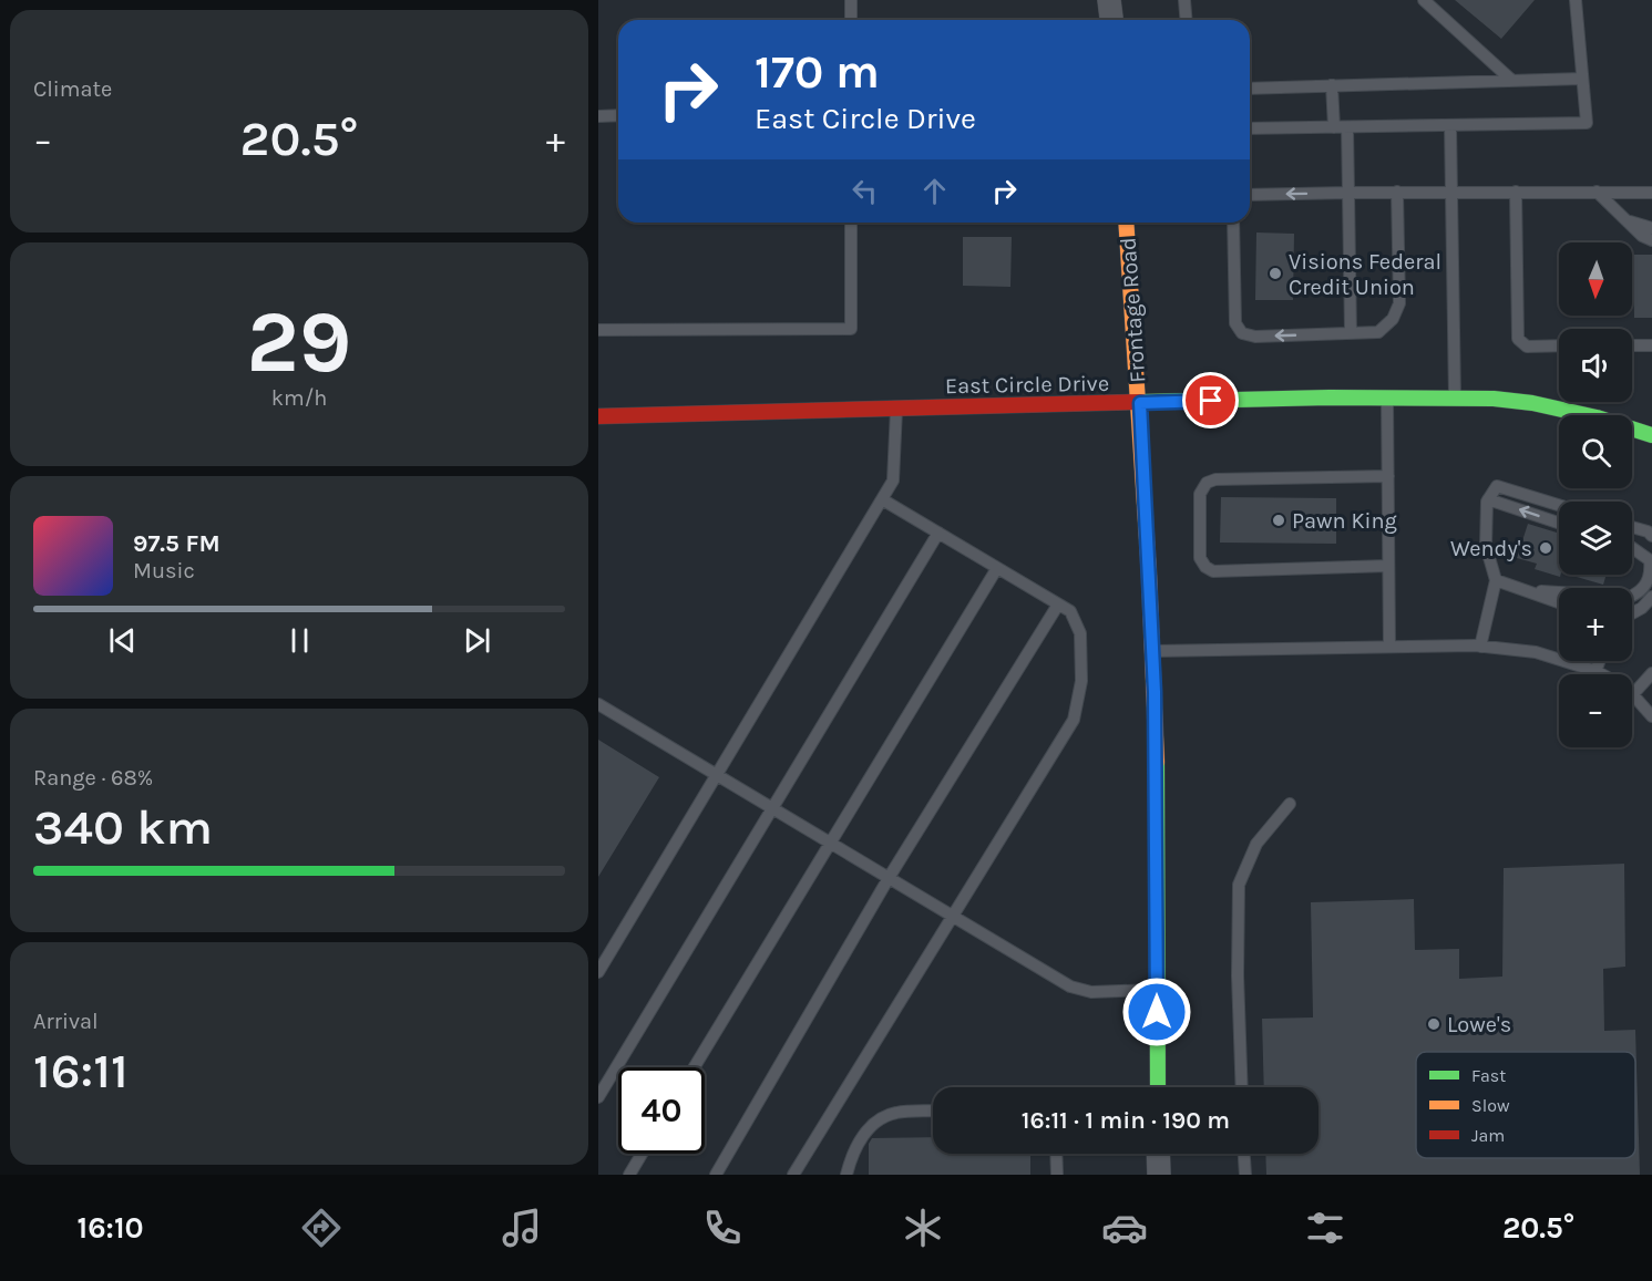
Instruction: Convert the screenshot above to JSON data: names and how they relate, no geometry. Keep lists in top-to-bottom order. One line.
{"streets":{"street":["Frontage Road","East Circle Drive"]},"crossings":[["Frontage Road","East Circle Drive"]],"places":["Visions Federal Credit Union","Pawn King","Wendy's","Lowe's"],"legend":["Fast","Slow","Jam"],"north":"bottom","page":{"tile":["Climate",["29","km/h"],["Range · 68%","340 km"],["Arrival","16:11"]],"turn":["170 m","East Circle Drive"],"heat":["−","20.5°","+"],"map_buttons":["+","−"],"song":["97.5 FM","Music"],"limit":"40","trip":"16:11 · 1 min · 190 m","tabs":["16:10","20.5°"]}}
